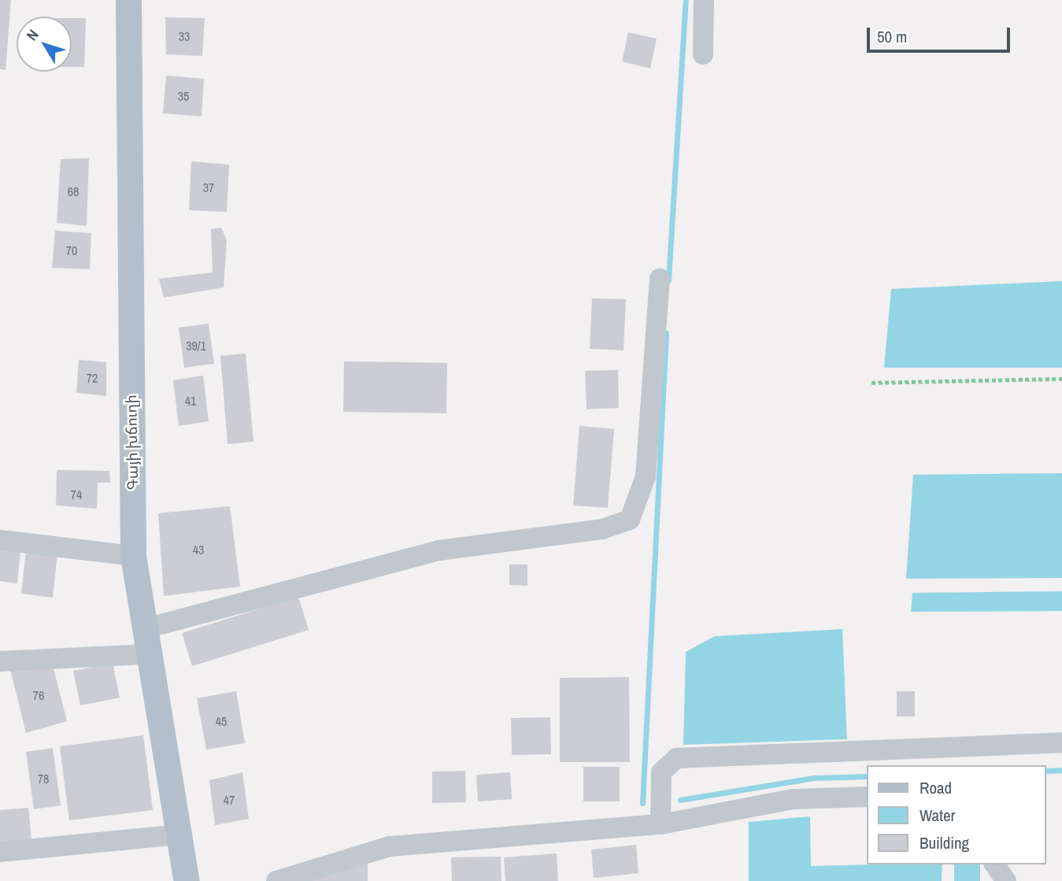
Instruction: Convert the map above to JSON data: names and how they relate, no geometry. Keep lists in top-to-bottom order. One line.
{"streets":{"main road":["Գայի խճուղի"]},"house_numbers":["33","35","37","68","70","39/1","72","41","74","43","76","45","78","47"],"legend":["Road","Water","Building"],"scale_bar":"50 m","north":"top left"}
